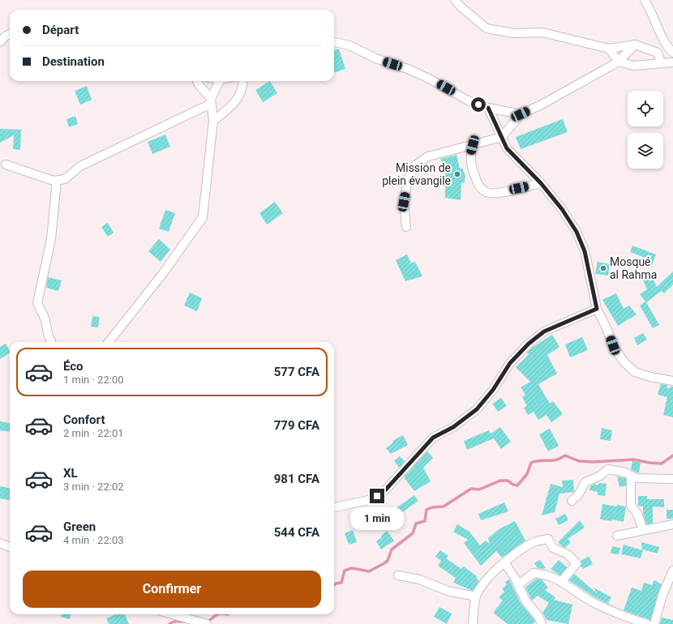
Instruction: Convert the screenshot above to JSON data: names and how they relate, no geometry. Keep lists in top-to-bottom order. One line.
{"places":["Mission de plein évangile","Mosqué al Rahma"],"page":{"banner":["Départ","Destination"],"list":[{"name":"Éco","note":"1 min · 22:00","value":"577 CFA"},{"name":"Confort","note":"2 min · 22:01","value":"779 CFA"},{"name":"XL","note":"3 min · 22:02","value":"981 CFA"},{"name":"Green","note":"4 min · 22:03","value":"544 CFA"}],"bubble":"1 min","buttons":"Confirmer"}}
